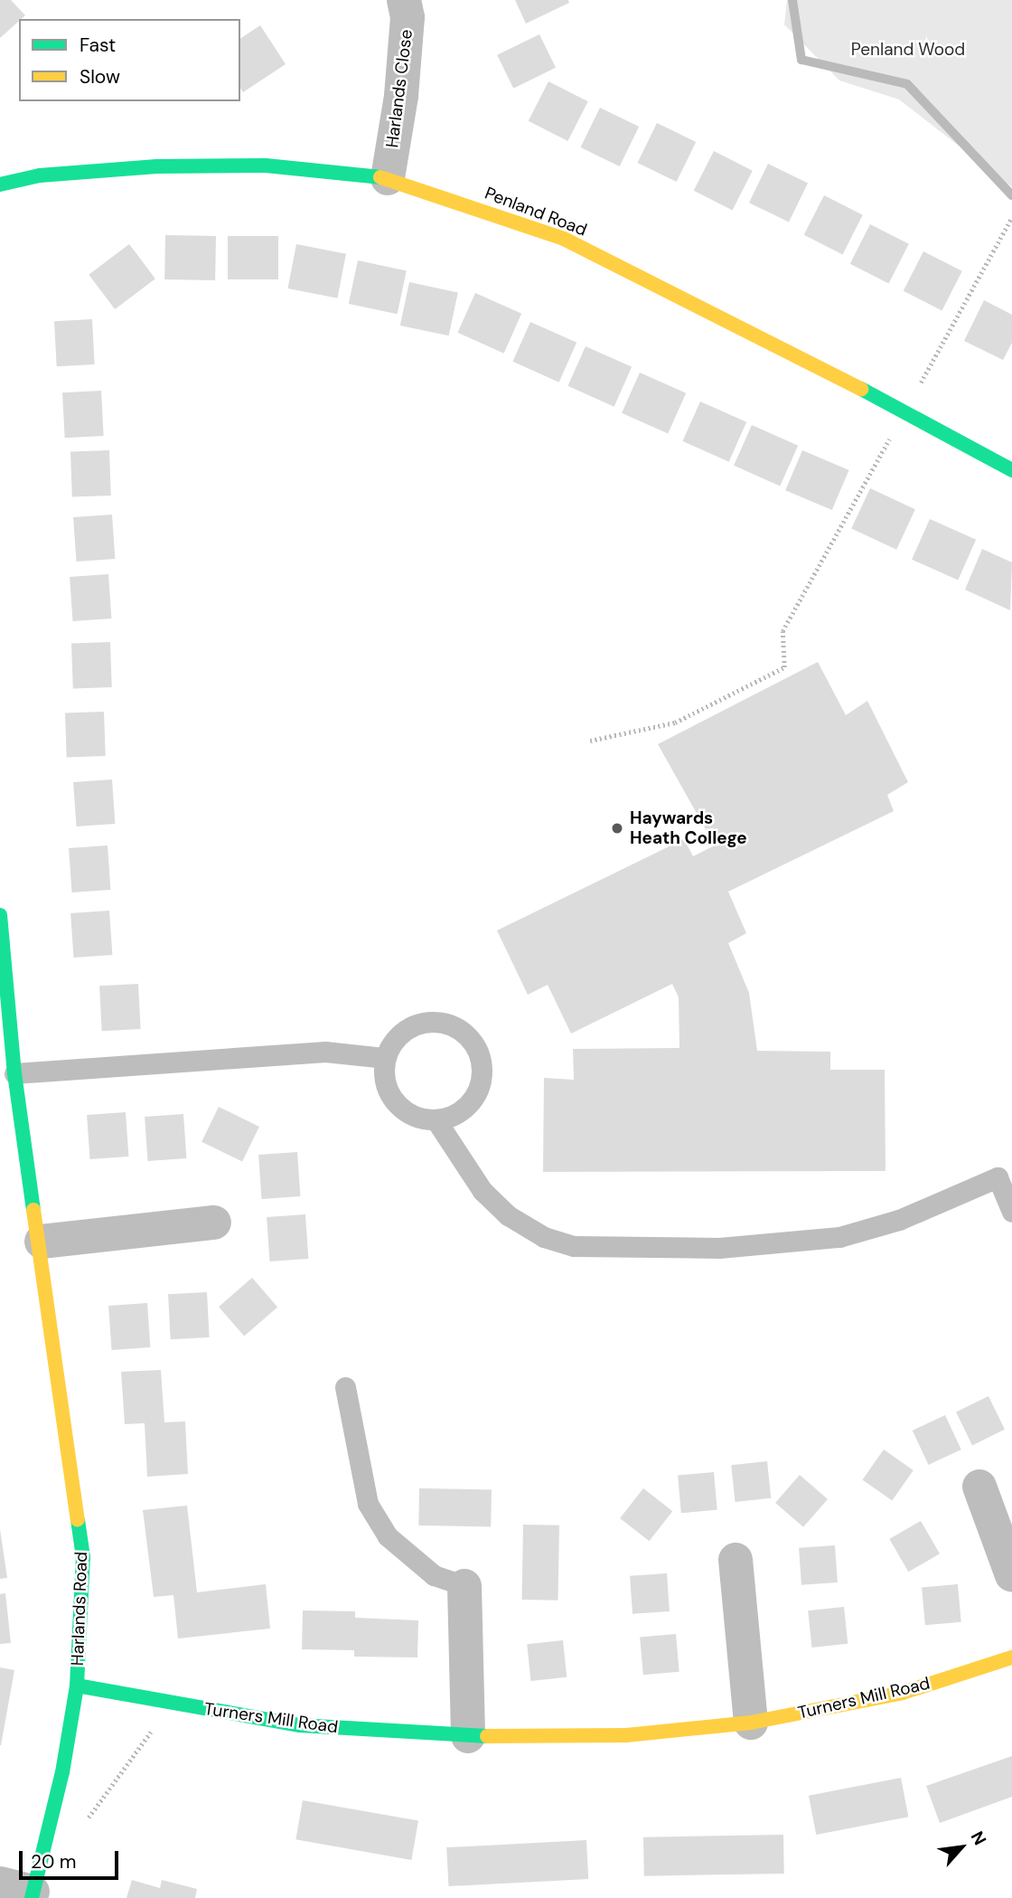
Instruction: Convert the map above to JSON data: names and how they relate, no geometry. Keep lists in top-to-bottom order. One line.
{"streets":{"street":["Harlands Close","Penland Road","Harlands Road","Turners Mill Road"]},"crossings":[["Harlands Close","Penland Road"],["Harlands Road","Turners Mill Road"]],"parks":["Penland Wood"],"places":["Haywards Heath College"],"legend":["Fast","Slow"],"scale_bar":"20 m","north":"top right"}
